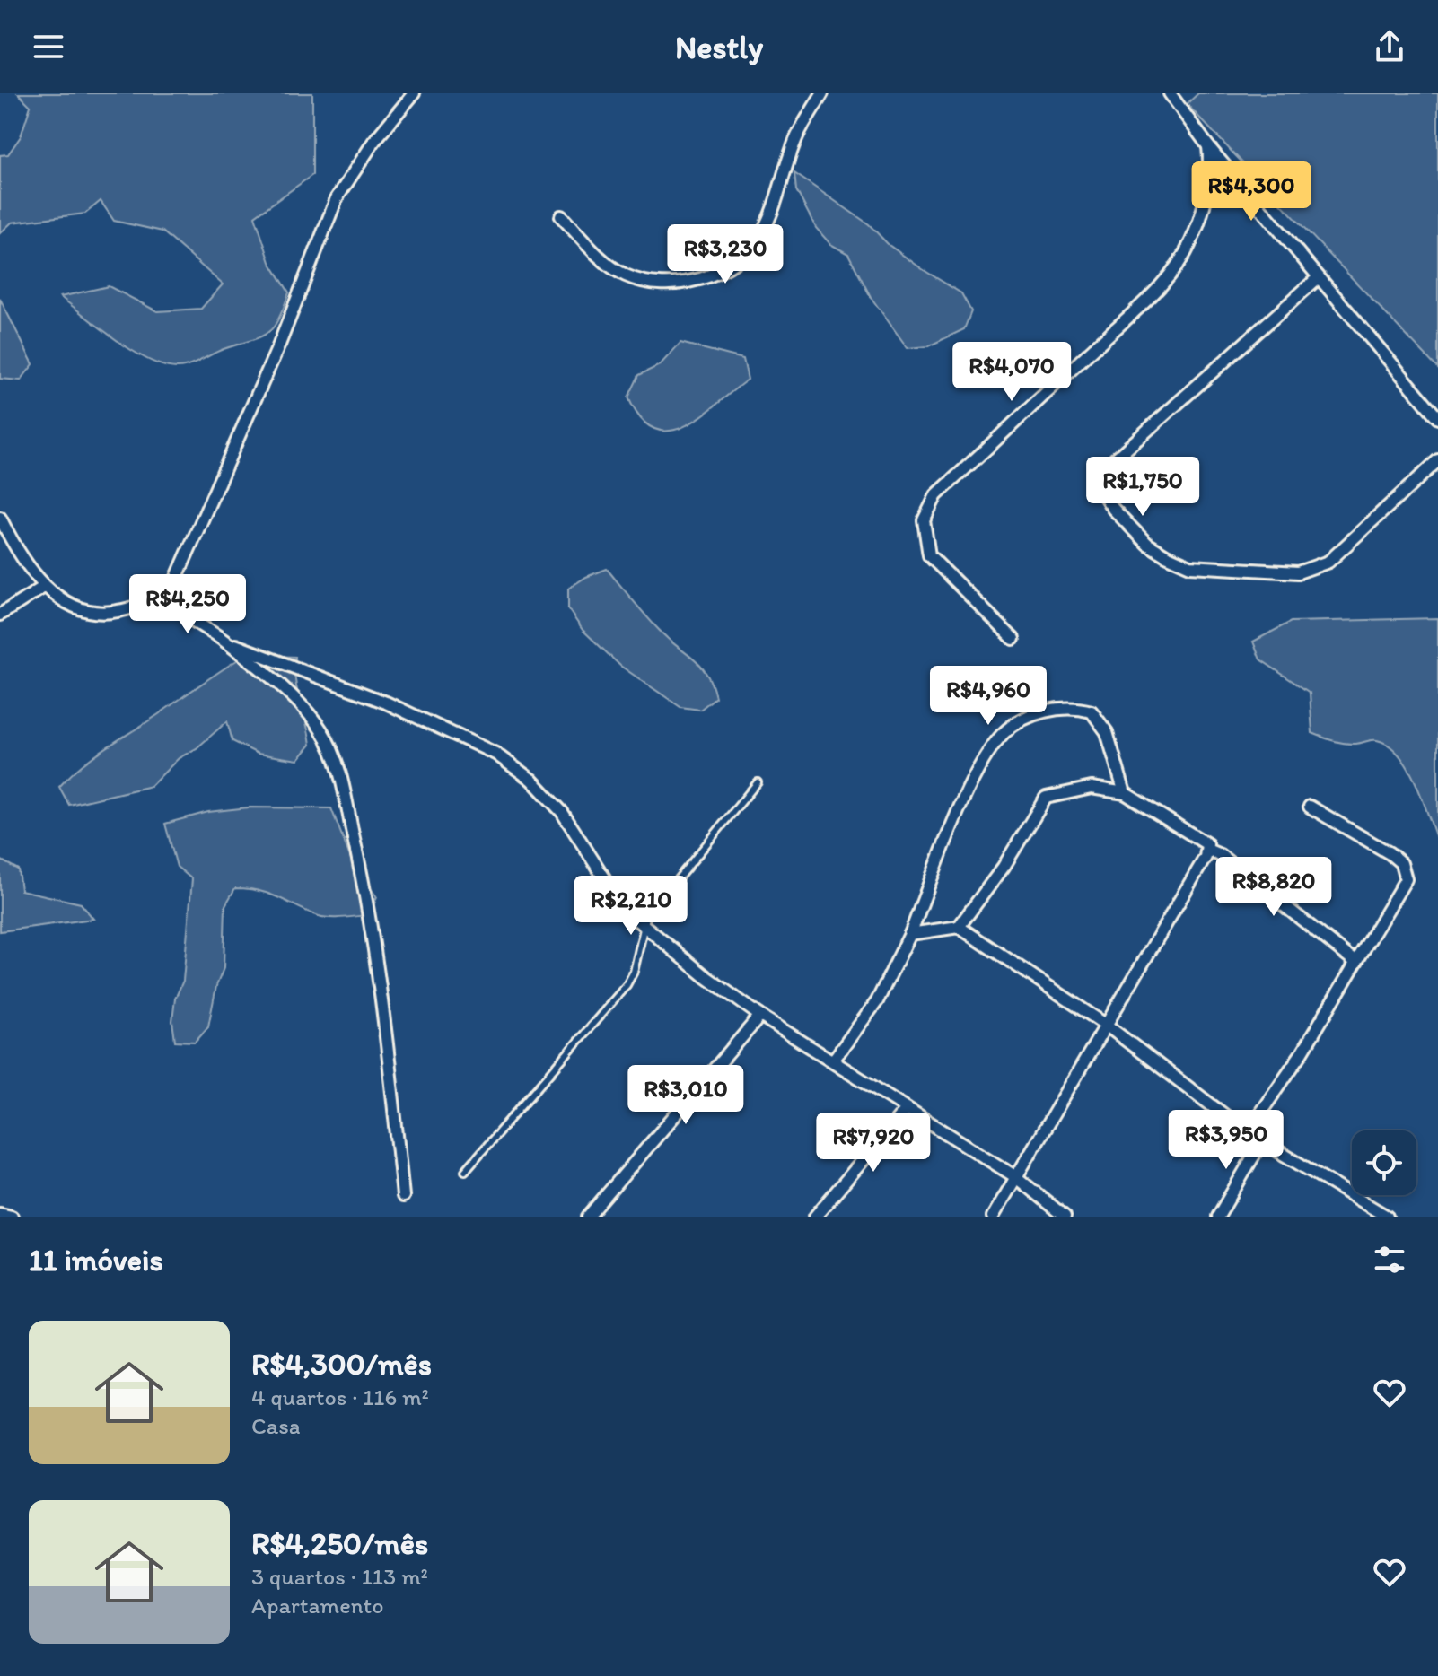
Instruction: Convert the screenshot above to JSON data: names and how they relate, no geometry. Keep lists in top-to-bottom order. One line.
{"page":{"header":"Nestly","price":["R$4,300","R$3,230","R$4,070","R$1,750","R$4,250","R$4,960","R$8,820","R$2,210","R$3,010","R$3,950","R$7,920"],"heading":"11 imóveis","list":[{"name":"R$4,300/mês","note":"4 quartos · 116 m² · Casa"},{"name":"R$4,250/mês","note":"3 quartos · 113 m² · Apartamento"}]}}
